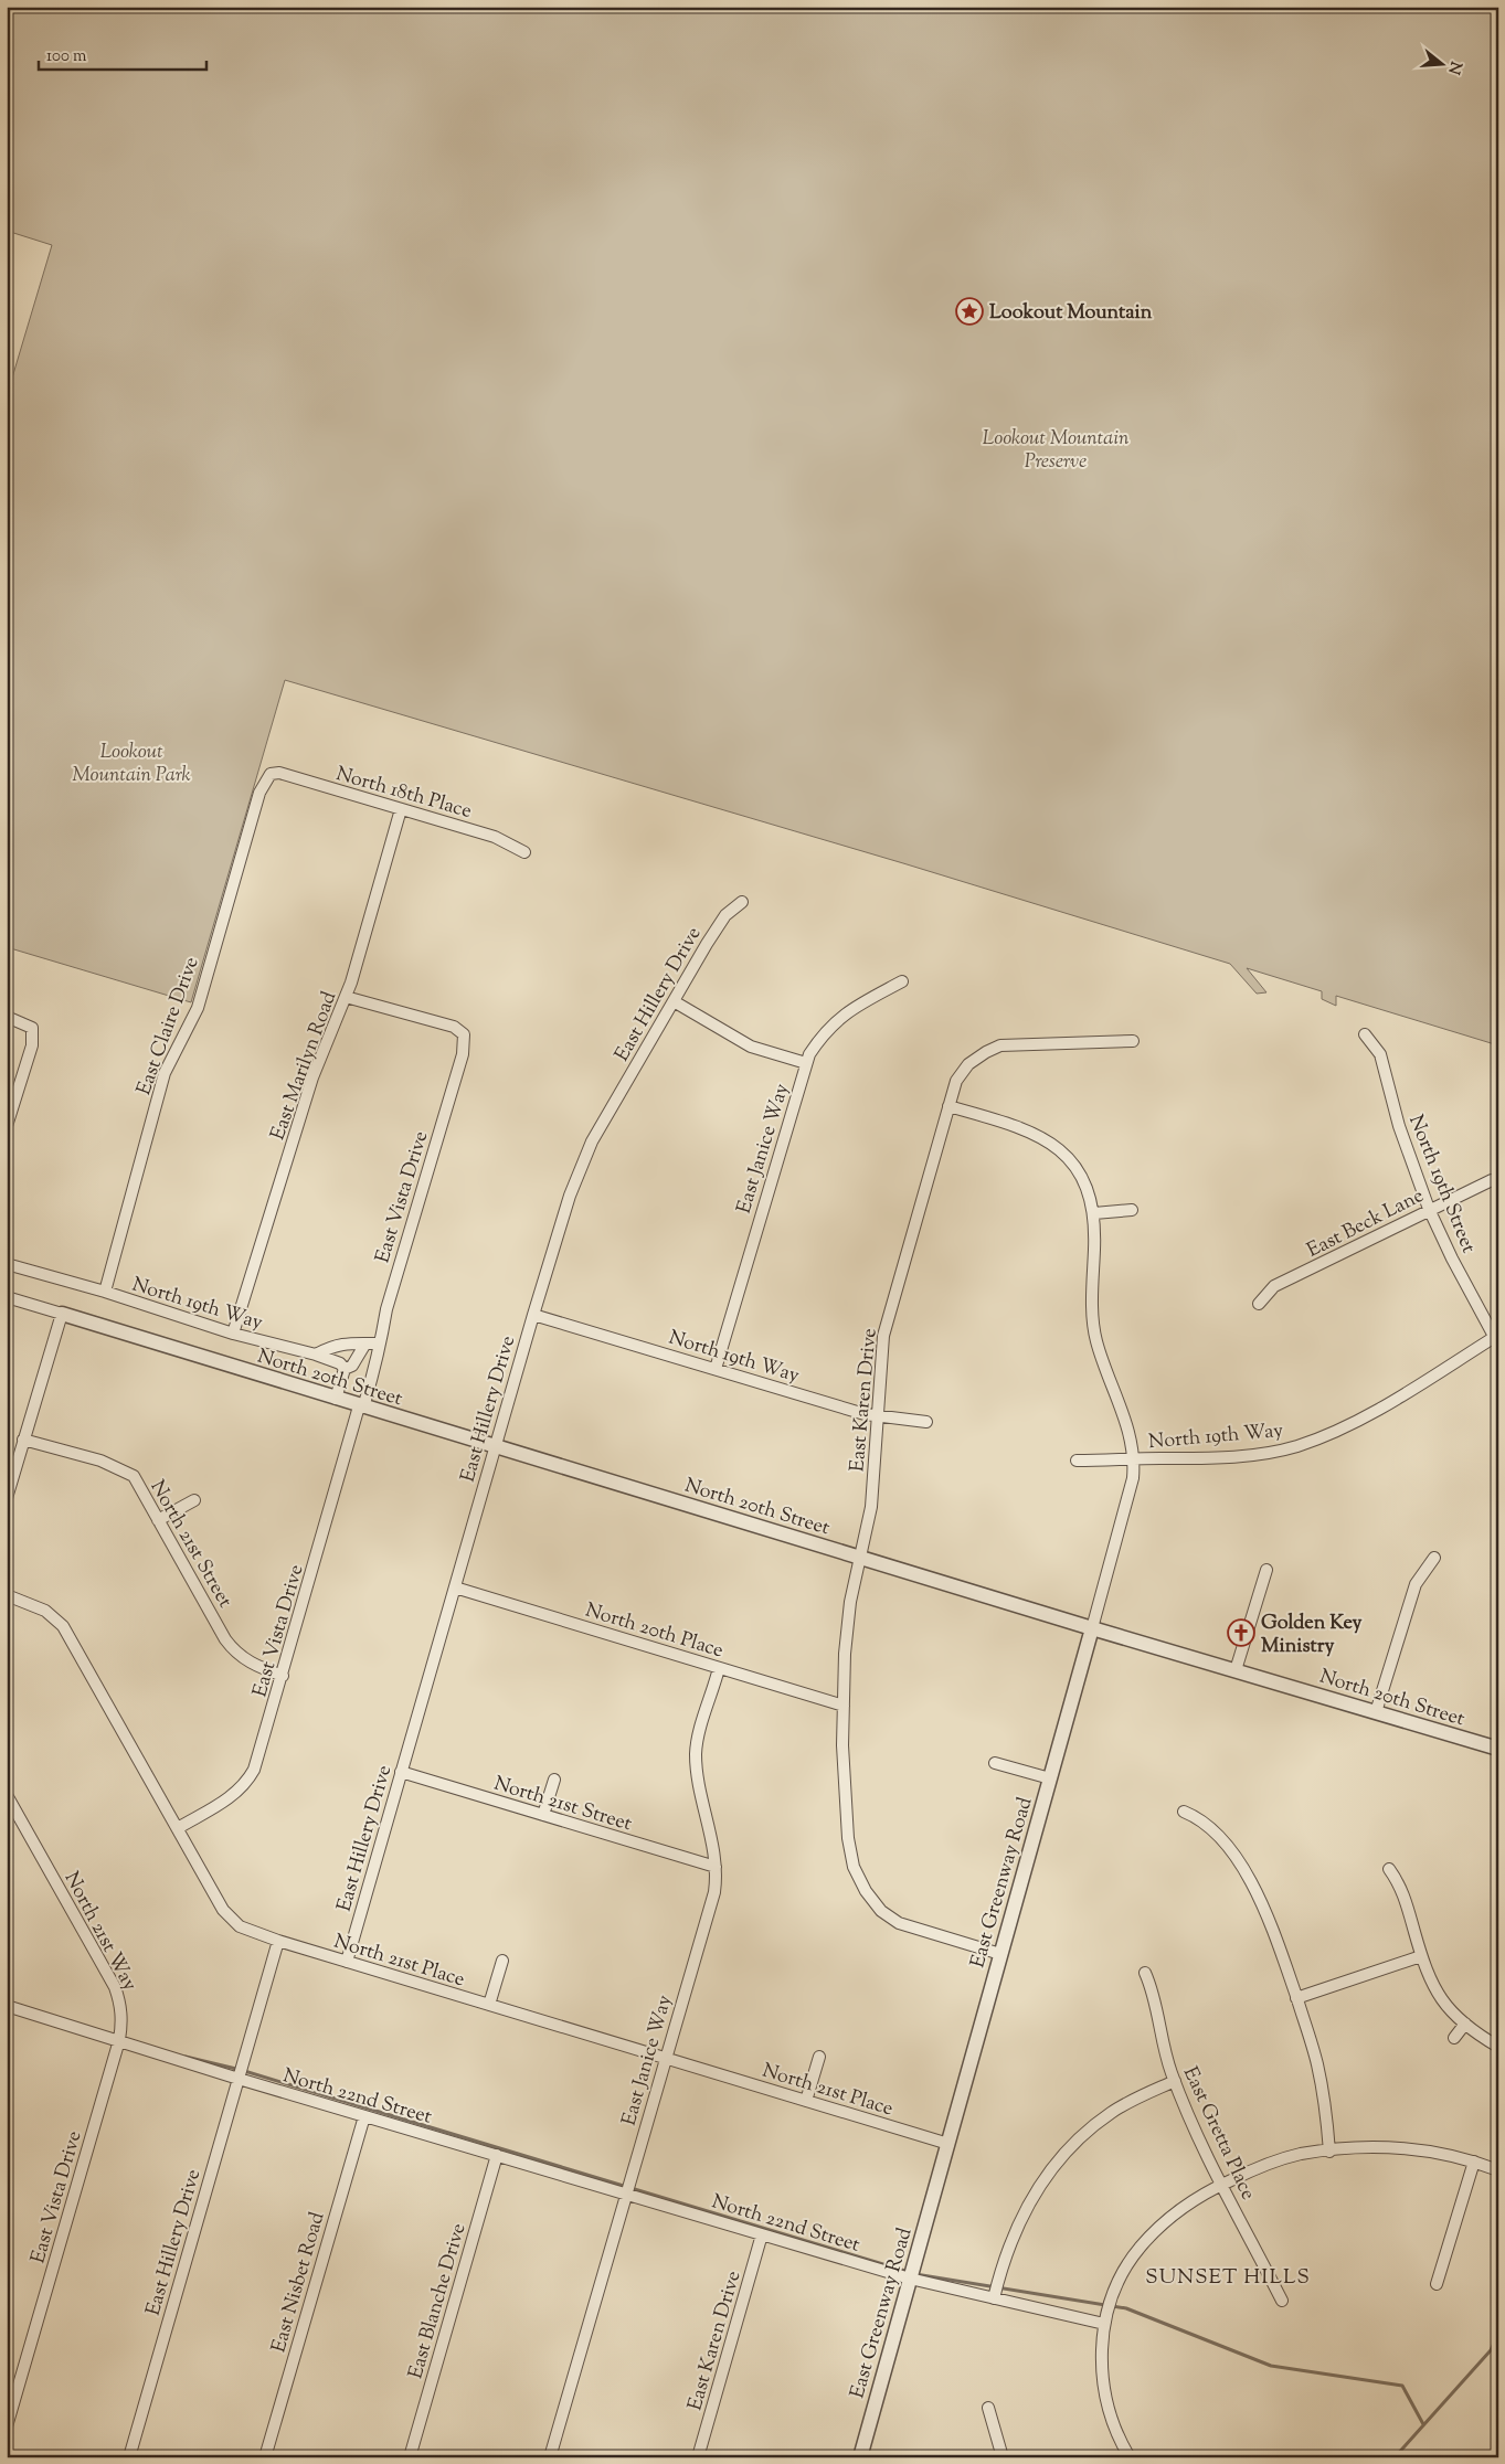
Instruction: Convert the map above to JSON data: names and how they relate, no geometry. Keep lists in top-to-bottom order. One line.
{"streets":{"street":["North 18th Place","East Hillery Drive","East Claire Drive","East Marilyn Road","East Janice Way","North 19th Street","East Vista Drive","East Beck Lane","North 19th Way","North 20th Street","East Karen Drive","North 21st Street","North 20th Place","East Greenway Road","North 21st Way","North 21st Place","North 22nd Street","East Gretta Place","East Nisbet Road","East Blanche Drive"]},"crossings":[["North 18th Place","East Claire Drive"],["North 18th Place","East Marilyn Road"],["East Hillery Drive","North 19th Way"],["East Hillery Drive","North 20th Street"],["East Hillery Drive","North 21st Street"],["East Hillery Drive","North 20th Place"],["East Hillery Drive","North 21st Place"],["East Hillery Drive","North 22nd Street"],["East Claire Drive","North 19th Way"],["East Marilyn Road","East Vista Drive"],["East Marilyn Road","North 19th Way"],["East Janice Way","North 19th Way"],["East Janice Way","North 21st Street"],["East Janice Way","North 20th Place"],["East Janice Way","North 21st Place"],["East Janice Way","North 22nd Street"],["North 19th Street","East Beck Lane"],["North 19th Street","North 19th Way"],["East Vista Drive","North 20th Street"],["East Vista Drive","North 21st Street"],["East Vista Drive","North 21st Way"],["East Vista Drive","North 21st Place"],["East Vista Drive","North 22nd Street"],["North 19th Way","East Karen Drive"],["North 19th Way","East Greenway Road"],["North 20th Street","East Karen Drive"],["North 20th Street","East Greenway Road"],["East Karen Drive","North 20th Place"],["East Karen Drive","East Greenway Road"],["East Karen Drive","North 22nd Street"],["East Greenway Road","North 21st Place"],["East Greenway Road","North 22nd Street"],["North 21st Way","North 22nd Street"],["North 22nd Street","East Nisbet Road"],["North 22nd Street","East Blanche Drive"]],"districts":["SUNSET HILLS"],"parks":["Lookout Mountain Preserve","Lookout Mountain Park"],"places":{"place":["Lookout Mountain"],"church":["Golden Key Ministry"]},"scale_bar":"100 m","north":"right"}
